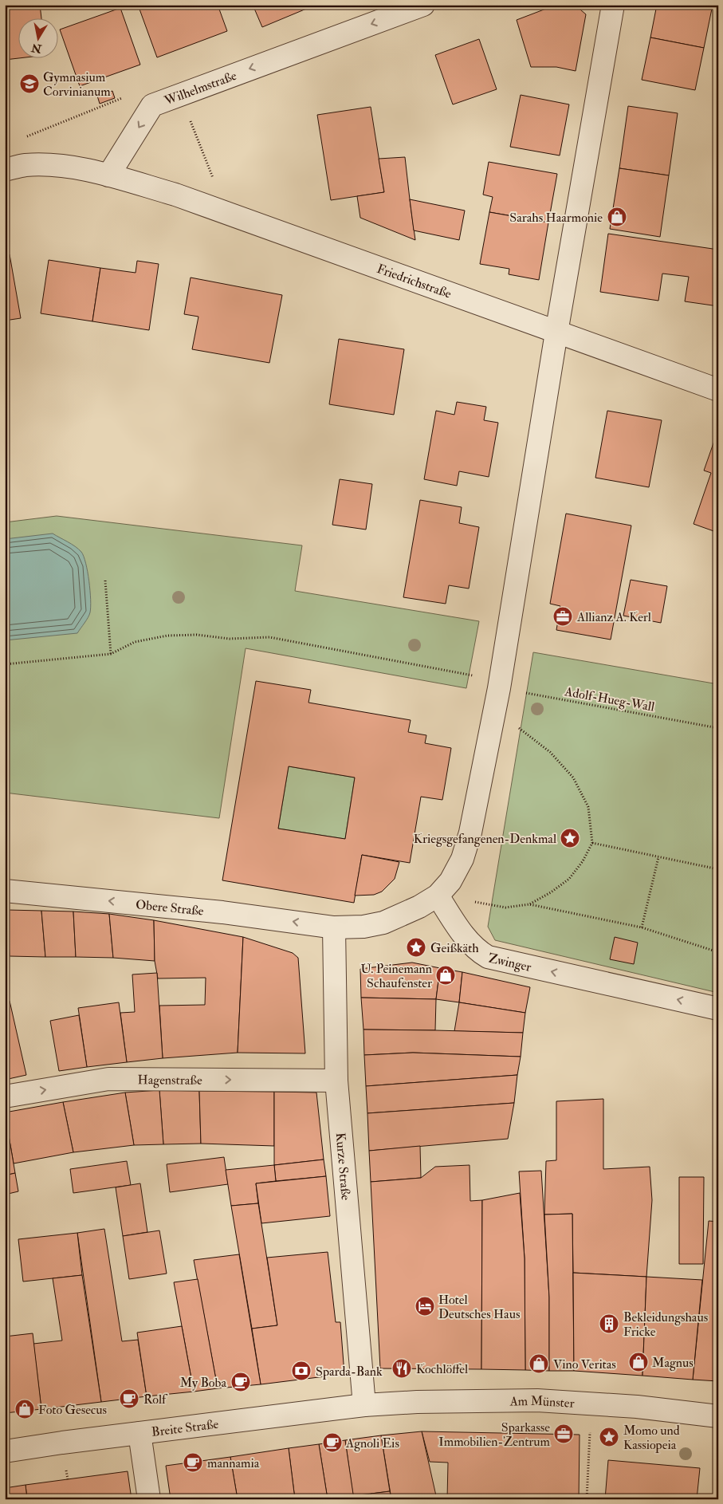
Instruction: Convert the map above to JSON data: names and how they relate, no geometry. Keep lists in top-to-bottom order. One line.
{"streets":{"street":["Wilhelmstraße","Friedrichstraße","Obere Straße","Zwinger","Hagenstraße","Kurze Straße","Am Münster","Breite Straße"],"path":["Adolf-Hueg-Wall"]},"crossings":[["Wilhelmstraße","Friedrichstraße"],["Obere Straße","Kurze Straße"],["Hagenstraße","Kurze Straße"],["Kurze Straße","Am Münster"],["Kurze Straße","Breite Straße"],["Am Münster","Breite Straße"]],"one_way":["Wilhelmstraße","Obere Straße","Zwinger","Hagenstraße"],"places":{"school or university":["Gymnasium Corvinianum"],"shop":["Sarahs Haarmonie","U. Peinemann Schaufenster","Magnus","Vino Veritas","Foto Gesecus"],"office":["Allianz A. Kerl","Sparkasse Immobilien-Zentrum"],"place":["Kriegsgefangenen-Denkmal","Geißkäth","Momo und Kassiopeia"],"hotel":["Hotel Deutsches Haus"],"building":["Bekleidungshaus Fricke"],"restaurant":["Kochlöffel"],"bank":["Sparda-Bank"],"cafe":["My Boba","Rolf","Agnoli Eis","mannamia"]},"north":"bottom"}
